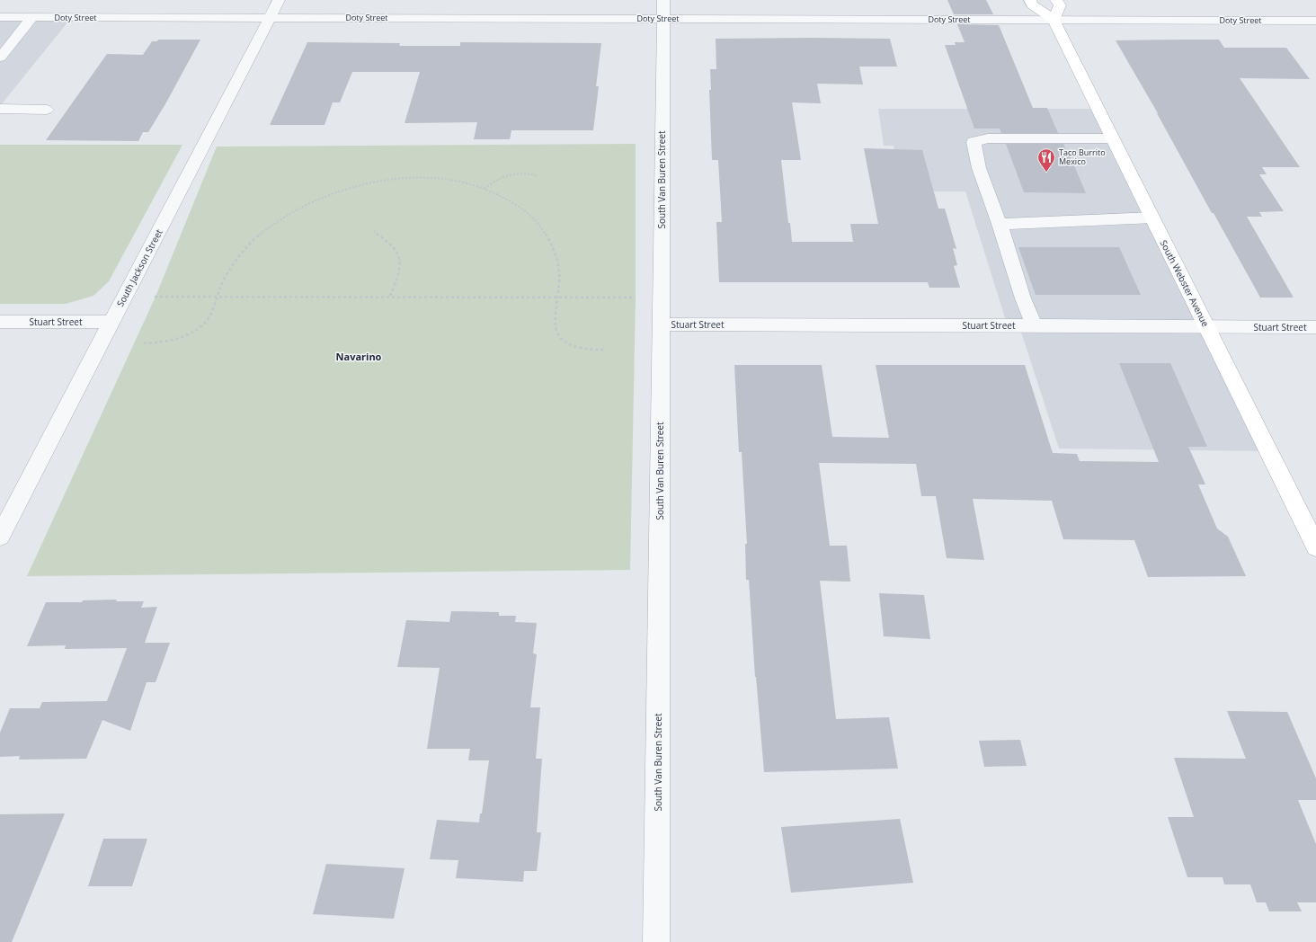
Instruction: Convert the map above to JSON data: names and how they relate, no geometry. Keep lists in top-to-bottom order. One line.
{"streets":{"main road":["South Webster Avenue"],"street":["Doty Street","South Van Buren Street","South Jackson Street","Stuart Street"]},"crossings":[["Doty Street","South Van Buren Street"],["Doty Street","South Jackson Street"],["Doty Street","South Webster Avenue"],["South Van Buren Street","Stuart Street"],["South Jackson Street","Stuart Street"],["South Webster Avenue","Stuart Street"]],"districts":["Navarino"],"places":{"restaurant":["Taco Burrito Mexico"]}}
